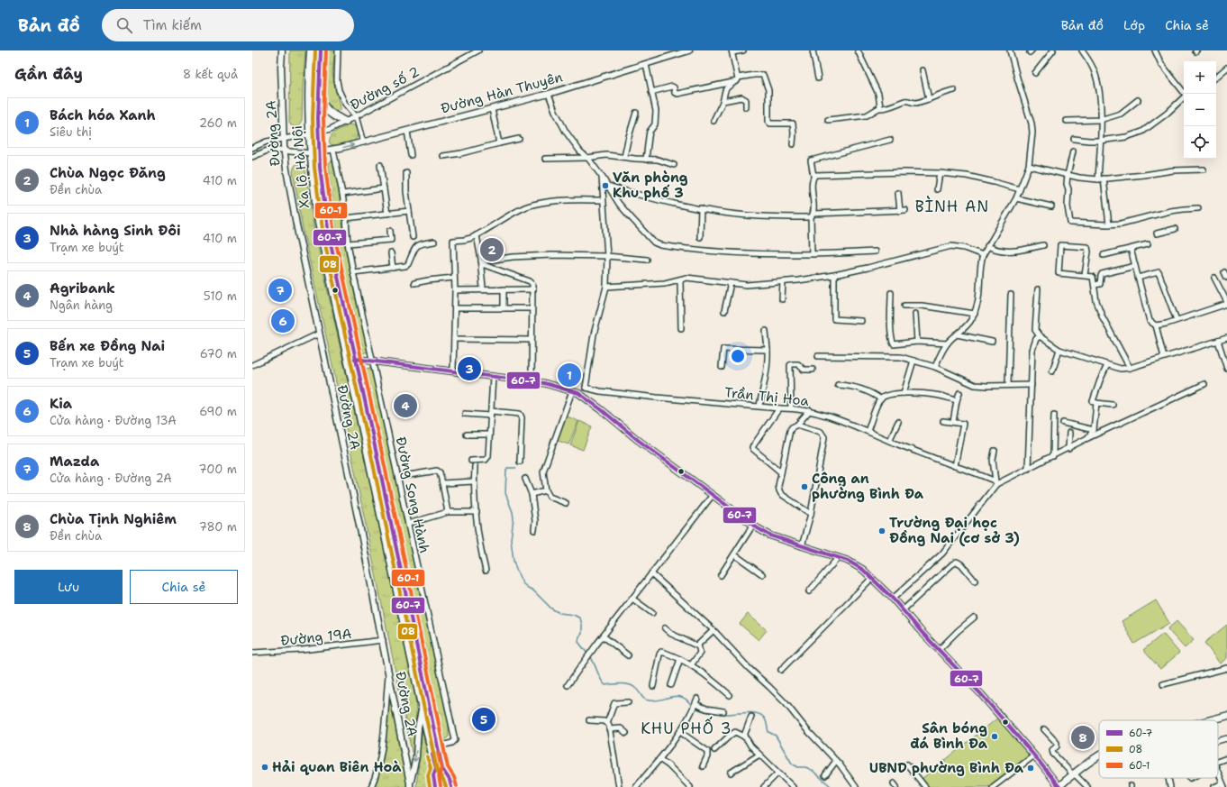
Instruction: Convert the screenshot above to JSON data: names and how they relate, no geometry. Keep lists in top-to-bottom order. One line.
{"streets":{"highway":["Xa lộ Hà Nội"],"street":["Đường số 2","Đường Hàn Thuyên","Đường 2A","Trần Thị Hoa","Đường Song Hành","Đường 19A"]},"crossings":[["Đường số 2","Xa lộ Hà Nội"],["Đường Hàn Thuyên","Xa lộ Hà Nội"],["Đường Hàn Thuyên","Đường Song Hành"],["Đường 2A","Đường 19A"],["Xa lộ Hà Nội","Đường Song Hành"]],"districts":["BÌNH AN","KHU PHỐ 3"],"places":["Văn phòng Khu phố 3","Công an phường Bình Đa","Trường Đại học Đồng Nai (cơ sở 3)","Sân bóng đá Bình Đa","Hải quan Biên Hoà","UBND phường Bình Đa"],"lines":["transit line 60-7","transit line 08","transit line 60-1"],"legend":["60-7","08","60-1"],"page":{"header":"Bản đồ","search":"Tìm kiếm","nav":["Bản đồ","Lớp","Chia sẻ"],"heading":["Gần đây","8 kết quả"],"map_buttons":["+","−"],"list":[{"mark":"1","name":"Bách hóa Xanh","note":"Siêu thị","value":"260 m"},{"mark":"2","name":"Chùa Ngọc Đăng","note":"Đền chùa","value":"410 m"},{"mark":"3","name":"Nhà hàng Sinh Đôi","note":"Trạm xe buýt","value":"410 m"},{"mark":"4","name":"Agribank","note":"Ngân hàng","value":"510 m"},{"mark":"5","name":"Bến xe Đồng Nai","note":"Trạm xe buýt","value":"670 m"},{"mark":"6","name":"Kia","note":"Cửa hàng · Đường 13A","value":"690 m"},{"mark":"7","name":"Mazda","note":"Cửa hàng · Đường 2A","value":"700 m"},{"mark":"8","name":"Chùa Tịnh Nghiêm","note":"Đền chùa","value":"780 m"}],"pins":["2","7","6","3","1","4","5","8"],"buttons":["Lưu","Chia sẻ"]}}
